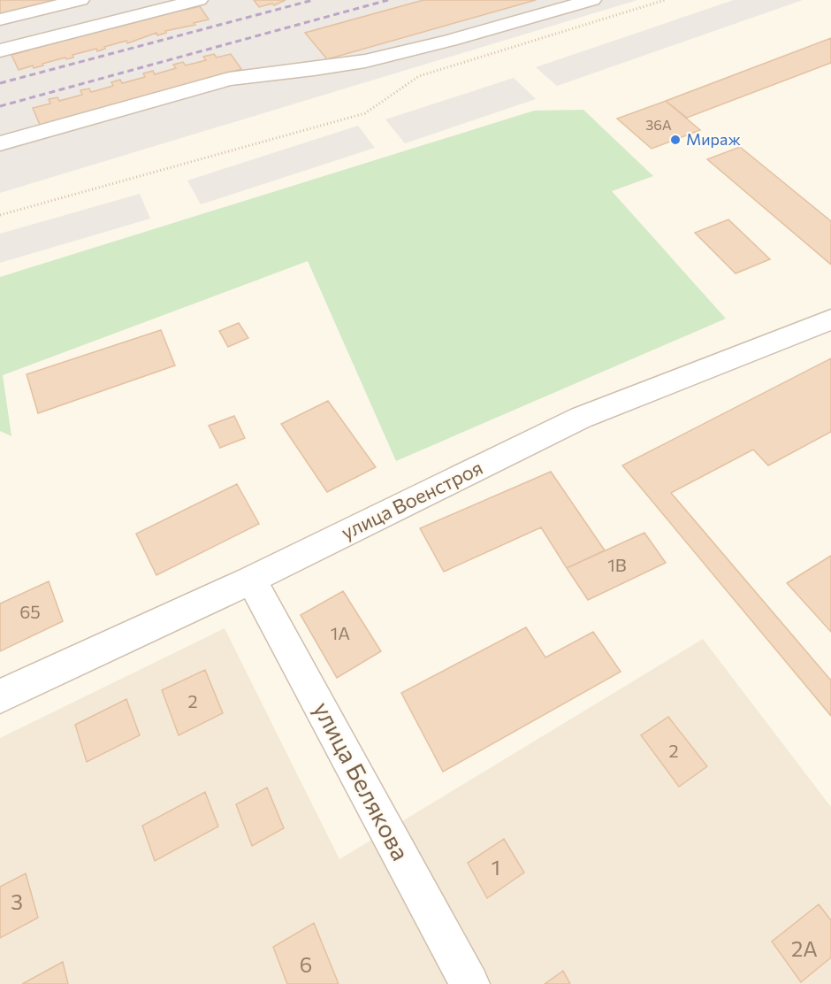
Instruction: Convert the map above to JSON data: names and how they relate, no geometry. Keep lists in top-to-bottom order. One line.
{"streets":{"street":["улица Военстроя","улица Белякова"]},"crossings":[["улица Военстроя","улица Белякова"]],"places":["Мираж"],"house_numbers":["36А","1В","65","1А","2","2","1","3","2А","6"]}
